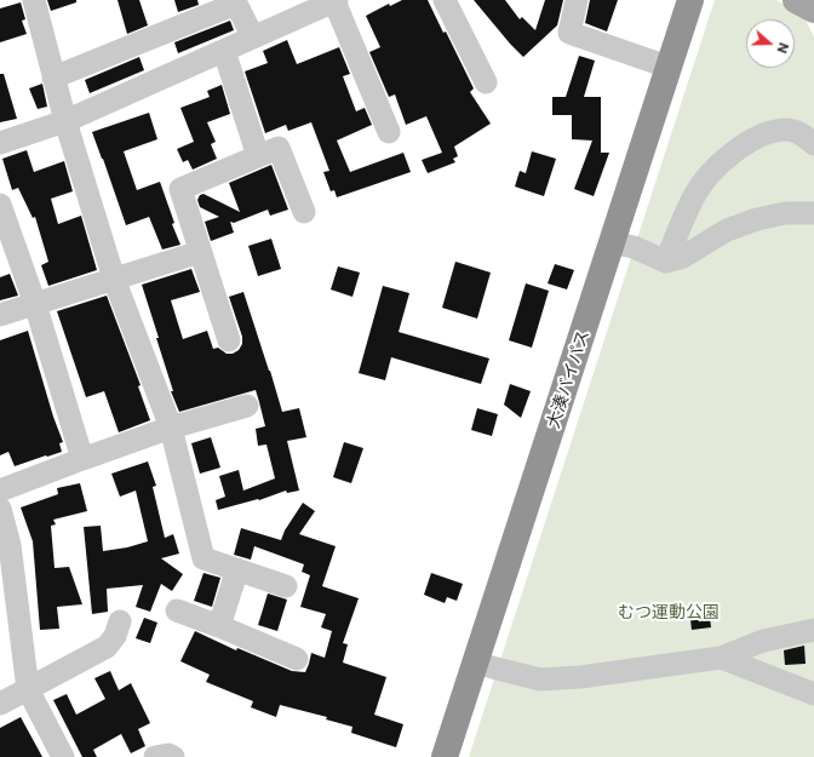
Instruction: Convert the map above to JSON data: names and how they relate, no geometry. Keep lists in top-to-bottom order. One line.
{"streets":{"highway":["大湊バイパス"]},"parks":["むつ運動公園"],"north":"right"}
